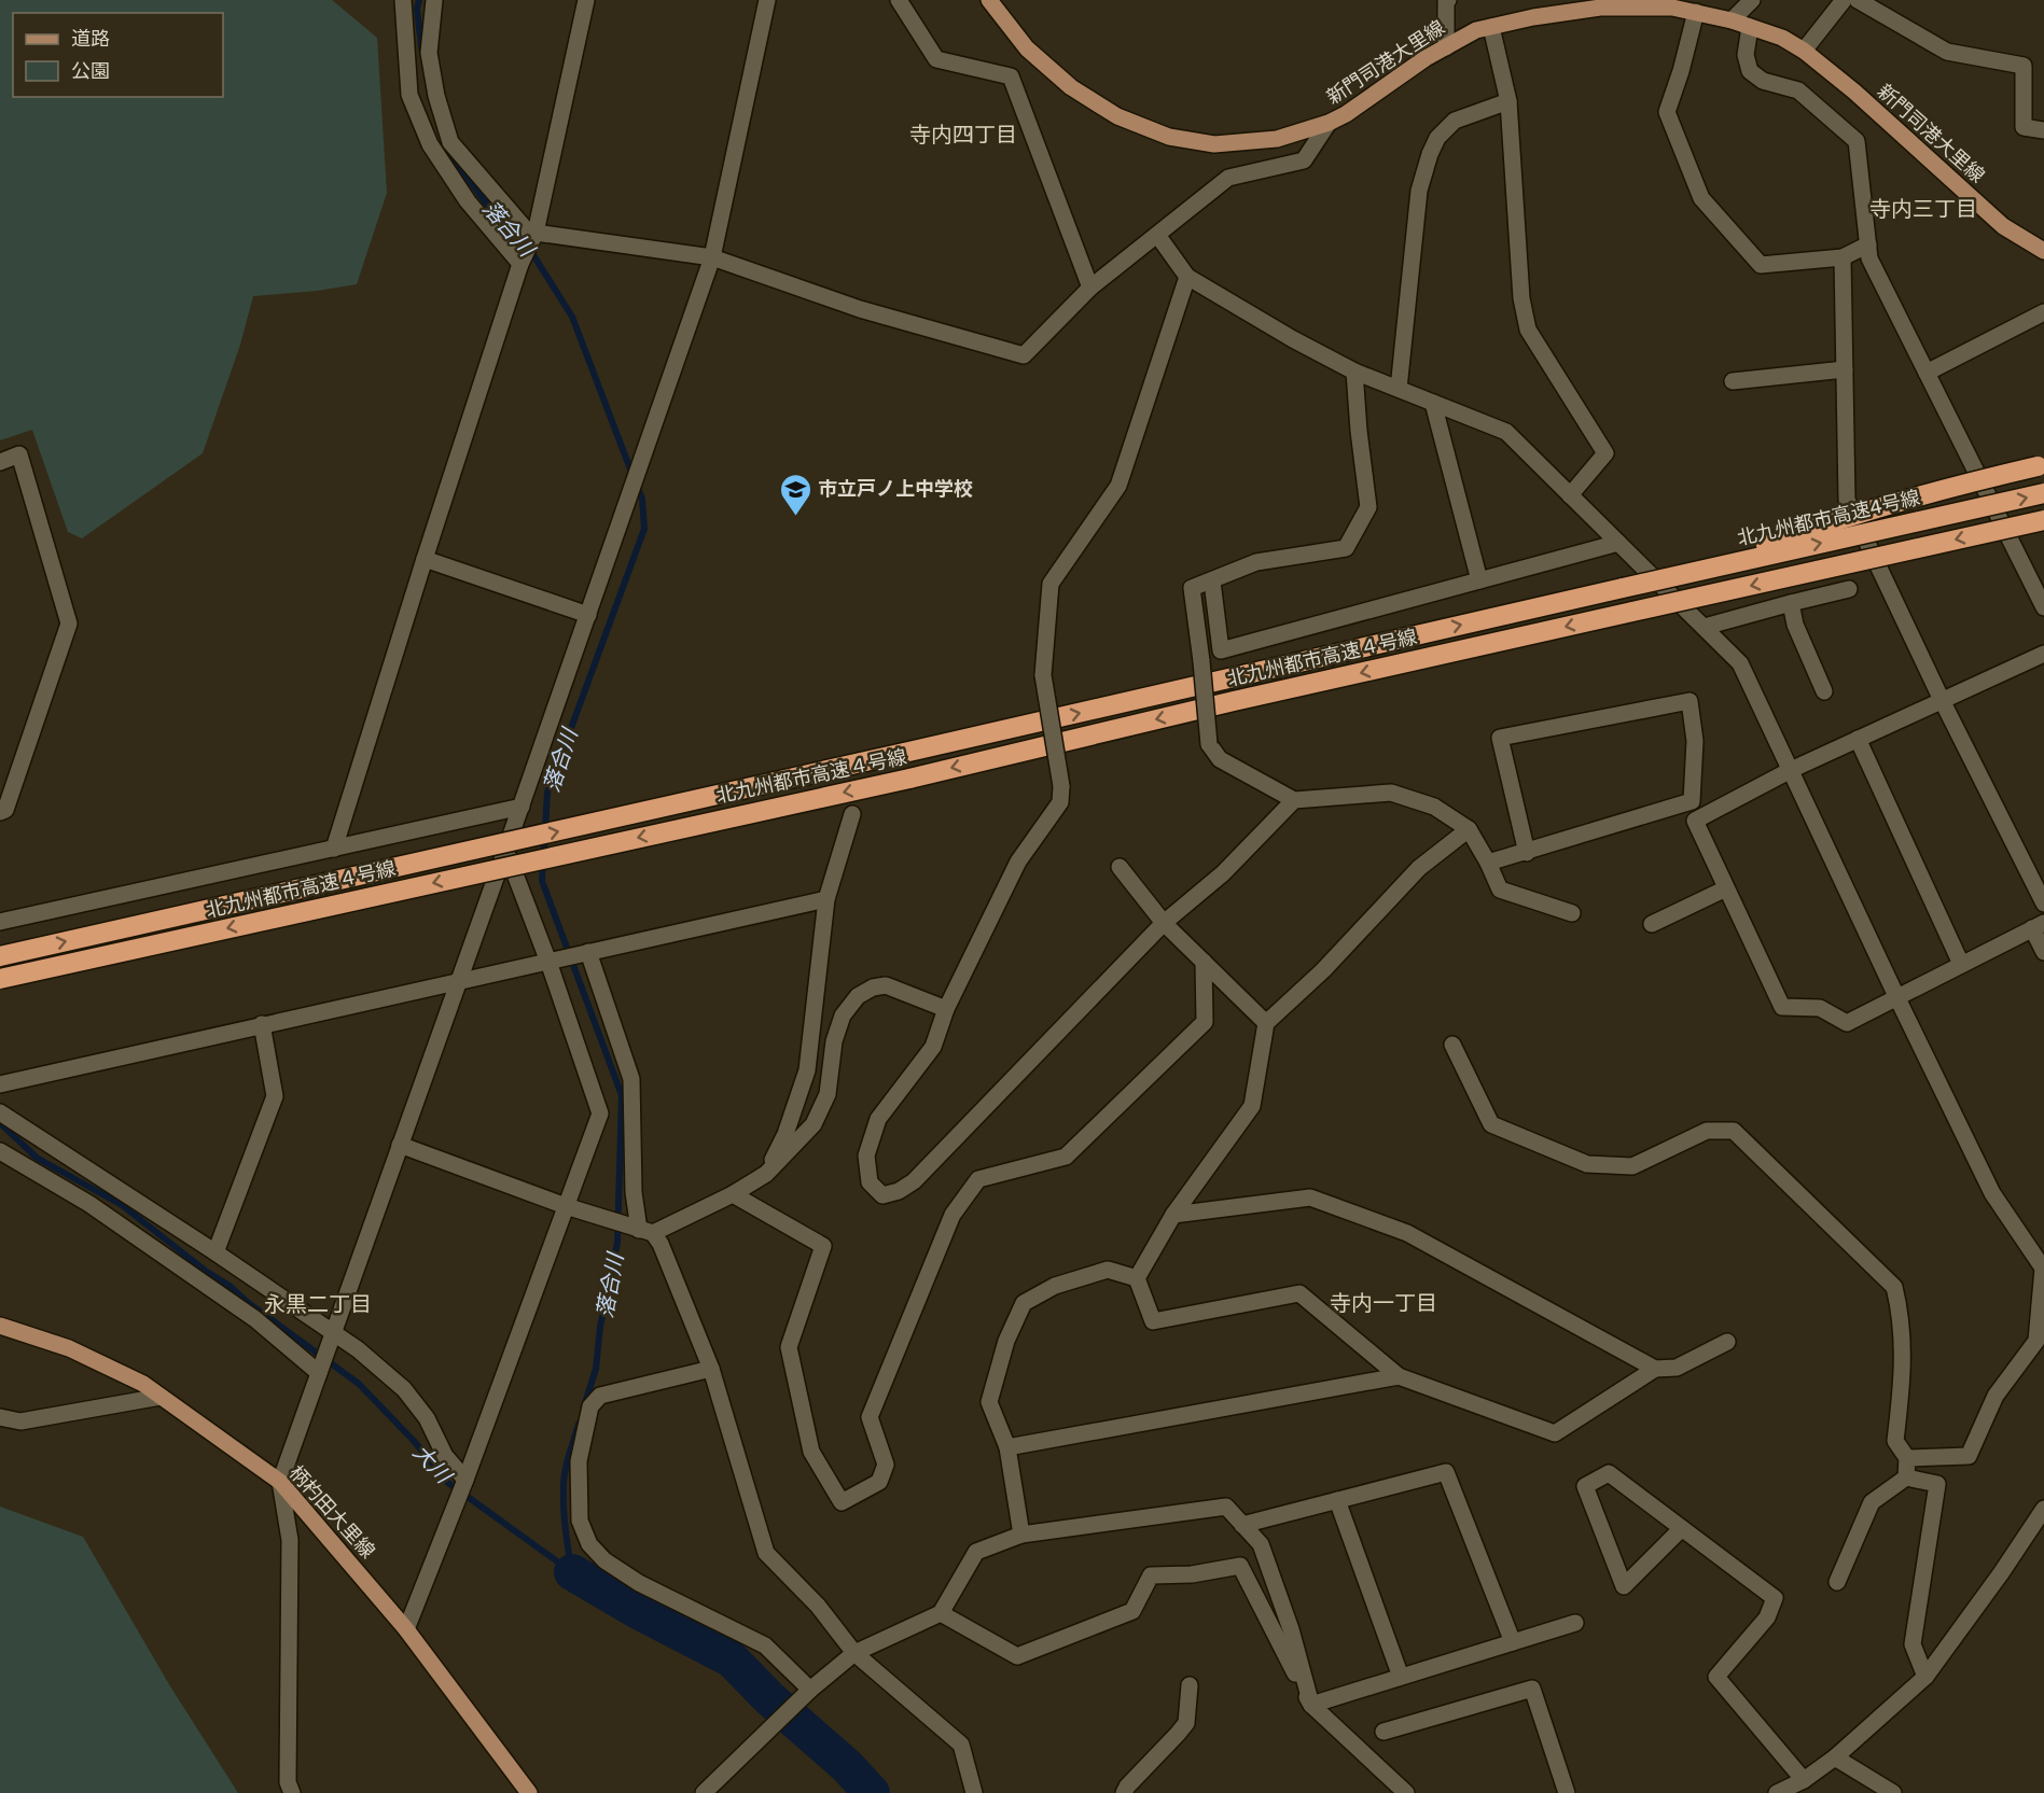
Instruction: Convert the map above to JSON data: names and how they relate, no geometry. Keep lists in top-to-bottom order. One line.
{"streets":{"highway":["北九州都市高速4号線","北九州都市高速４号線"],"main road":["新門司港大里線","柄杓田大里線"]},"crossings":[["北九州都市高速4号線","北九州都市高速４号線"]],"districts":["寺内四丁目","寺内三丁目","寺内一丁目","永黒二丁目"],"water":["落合川","大川"],"places":{"school or university":["市立戸ノ上中学校"]},"legend":["道路","公園"]}
